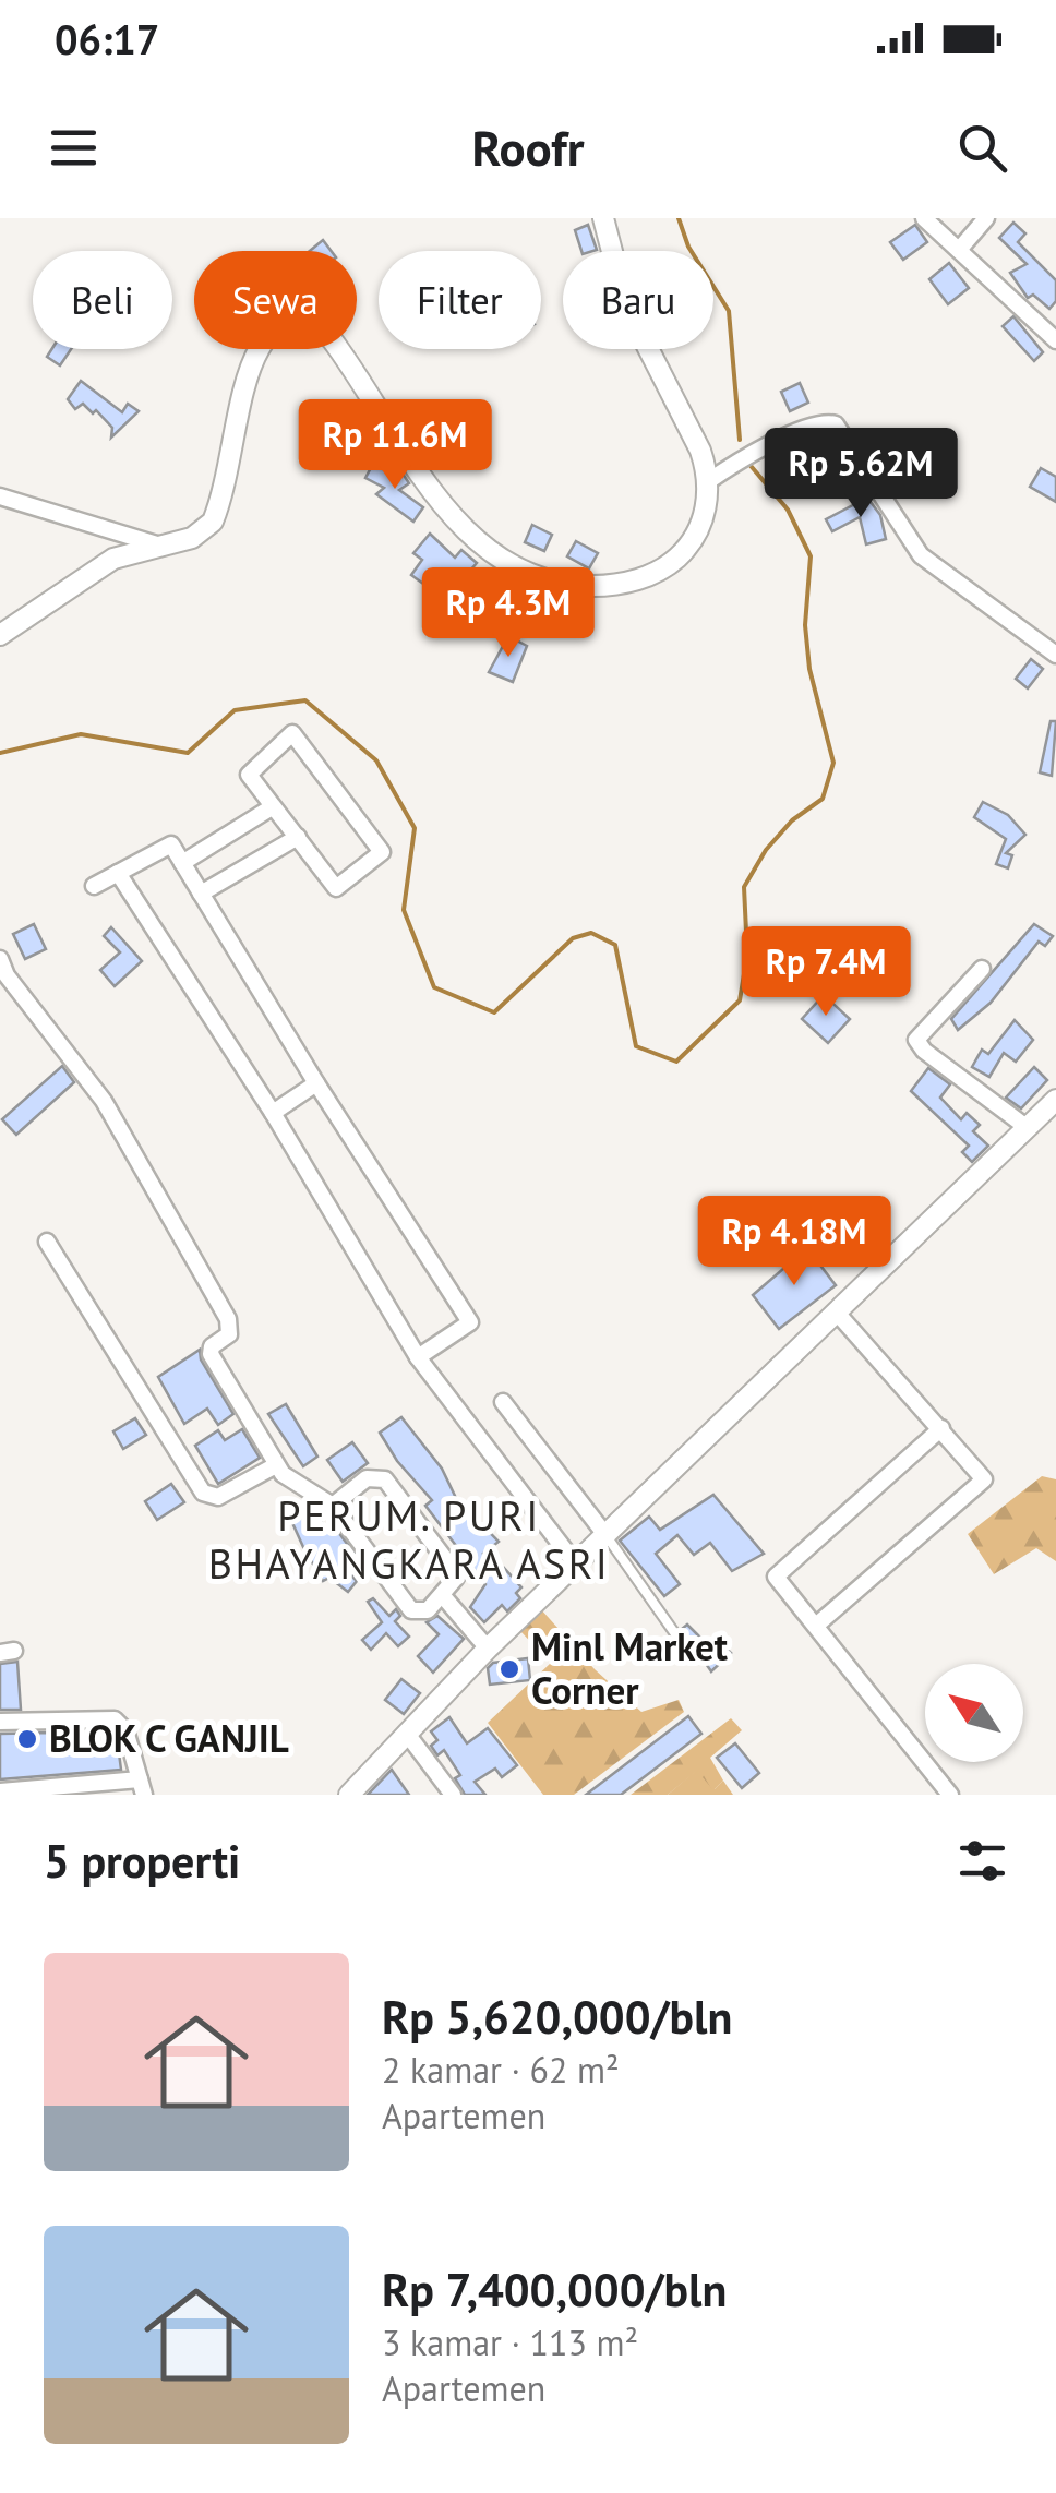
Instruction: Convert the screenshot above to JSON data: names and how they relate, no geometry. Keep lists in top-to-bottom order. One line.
{"districts":["PERUM. PURI BHAYANGKARA ASRI"],"places":["Minl Market Corner","BLOK C GANJIL"],"north":"top left","page":{"status":"06:17","header":"Roofr","chip":["Beli","Sewa","Filter","Baru"],"price":["Rp 11.6M","Rp 5.62M","Rp 4.3M","Rp 7.4M","Rp 4.18M"],"heading":"5 properti","list":[{"name":"Rp 5,620,000/bln","note":"2 kamar · 62 m² · Apartemen"},{"name":"Rp 7,400,000/bln","note":"3 kamar · 113 m² · Apartemen"}]}}
